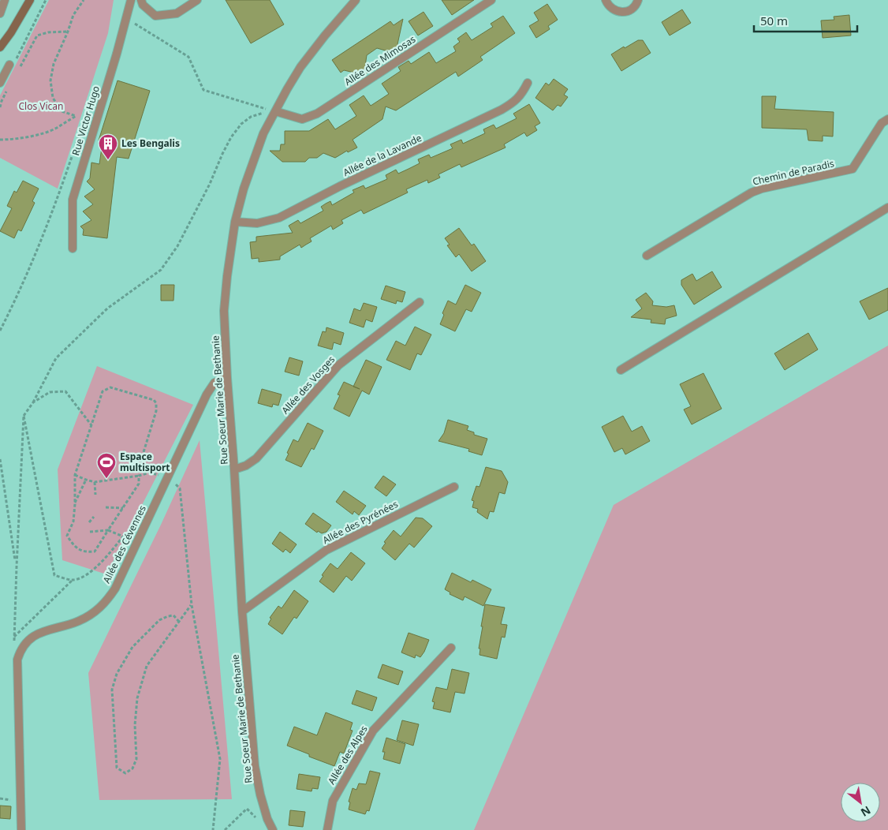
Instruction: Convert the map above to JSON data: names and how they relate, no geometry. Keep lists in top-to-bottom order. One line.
{"streets":{"street":["Allée des Mimosas","Rue Victor Hugo","Allée de la Lavande","Chemin de Paradis","Allée des Vosges","Rue Soeur Marie de Bethanie","Allée des Pyrénées","Allée des Cévennes","Allée des Alpes"]},"crossings":[["Allée des Mimosas","Rue Soeur Marie de Bethanie"],["Allée de la Lavande","Rue Soeur Marie de Bethanie"],["Allée des Vosges","Rue Soeur Marie de Bethanie"],["Rue Soeur Marie de Bethanie","Allée des Pyrénées"],["Rue Soeur Marie de Bethanie","Allée des Cévennes"]],"parks":["Clos Vican"],"places":{"building":["Les Bengalis"],"sports":["Espace multisport"]},"scale_bar":"50 m","north":"bottom right"}
